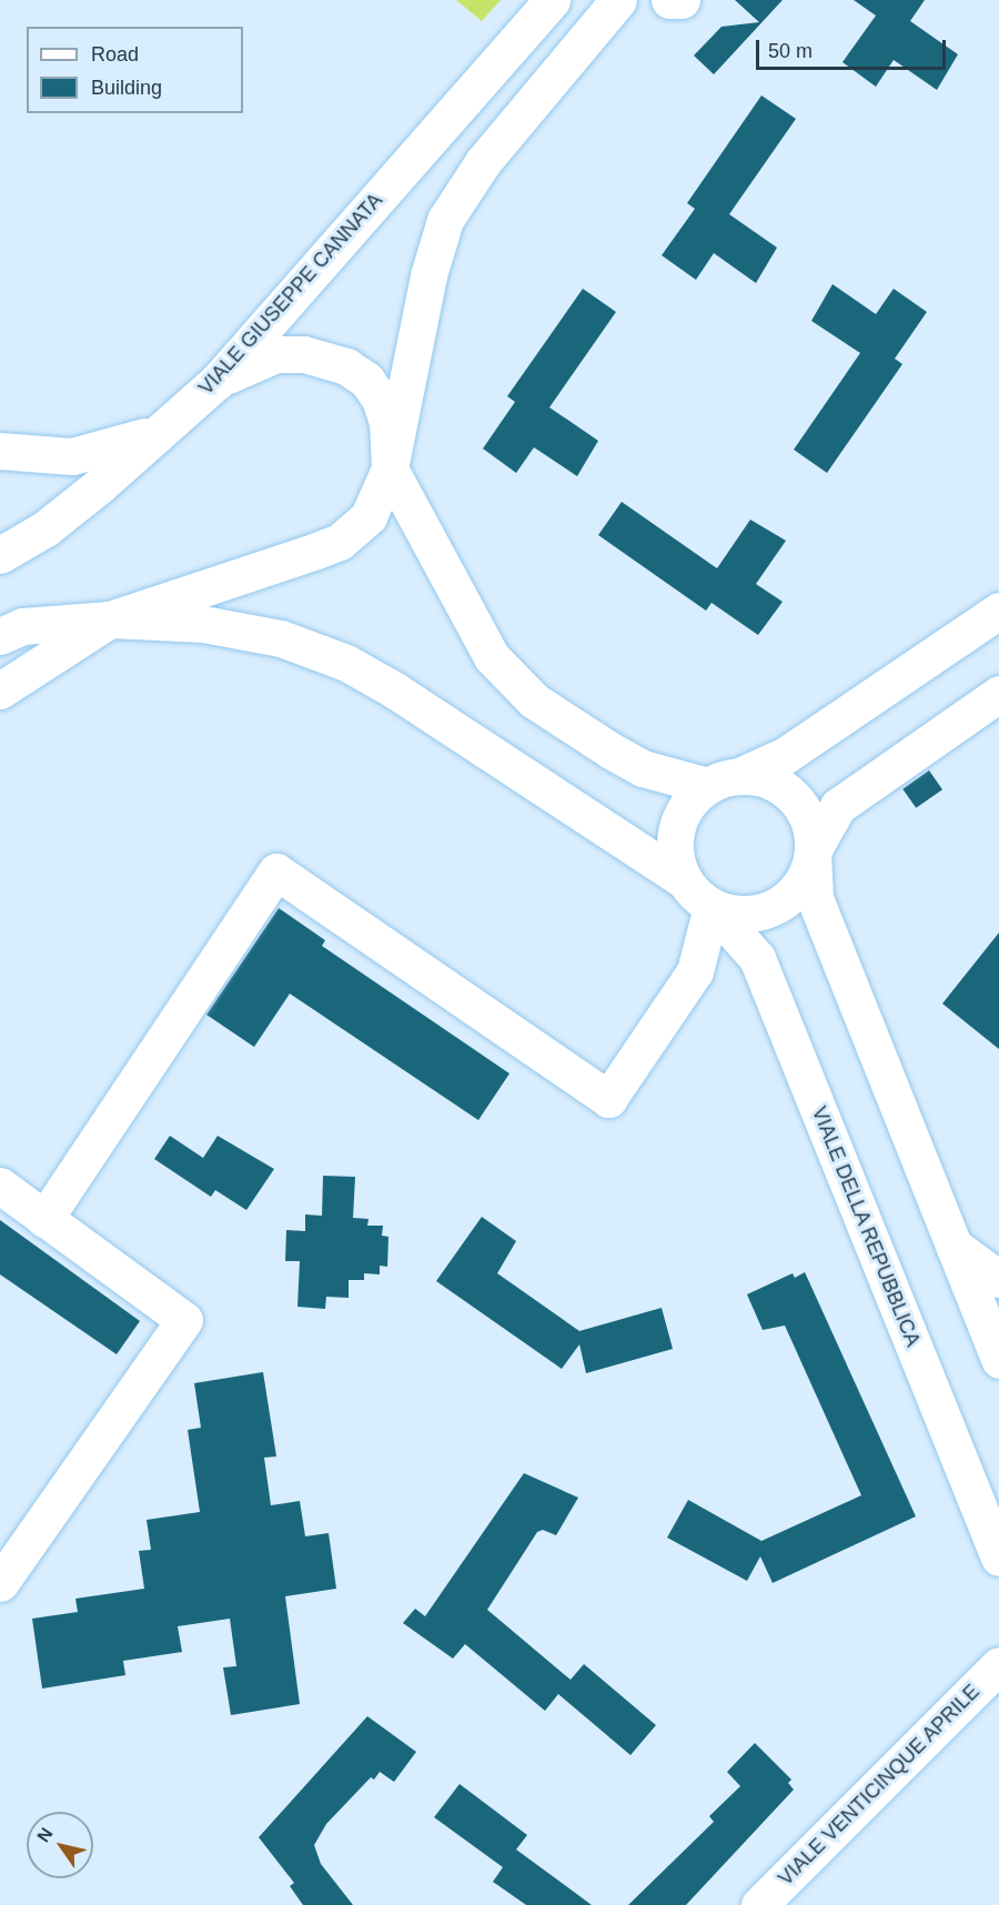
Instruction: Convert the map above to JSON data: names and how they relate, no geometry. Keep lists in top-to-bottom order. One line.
{"streets":{"street":["VIALE GIUSEPPE CANNATA","VIALE DELLA REPUBBLICA","VIALE VENTICINQUE APRILE"]},"legend":["Road","Building"],"scale_bar":"50 m","north":"top left"}
